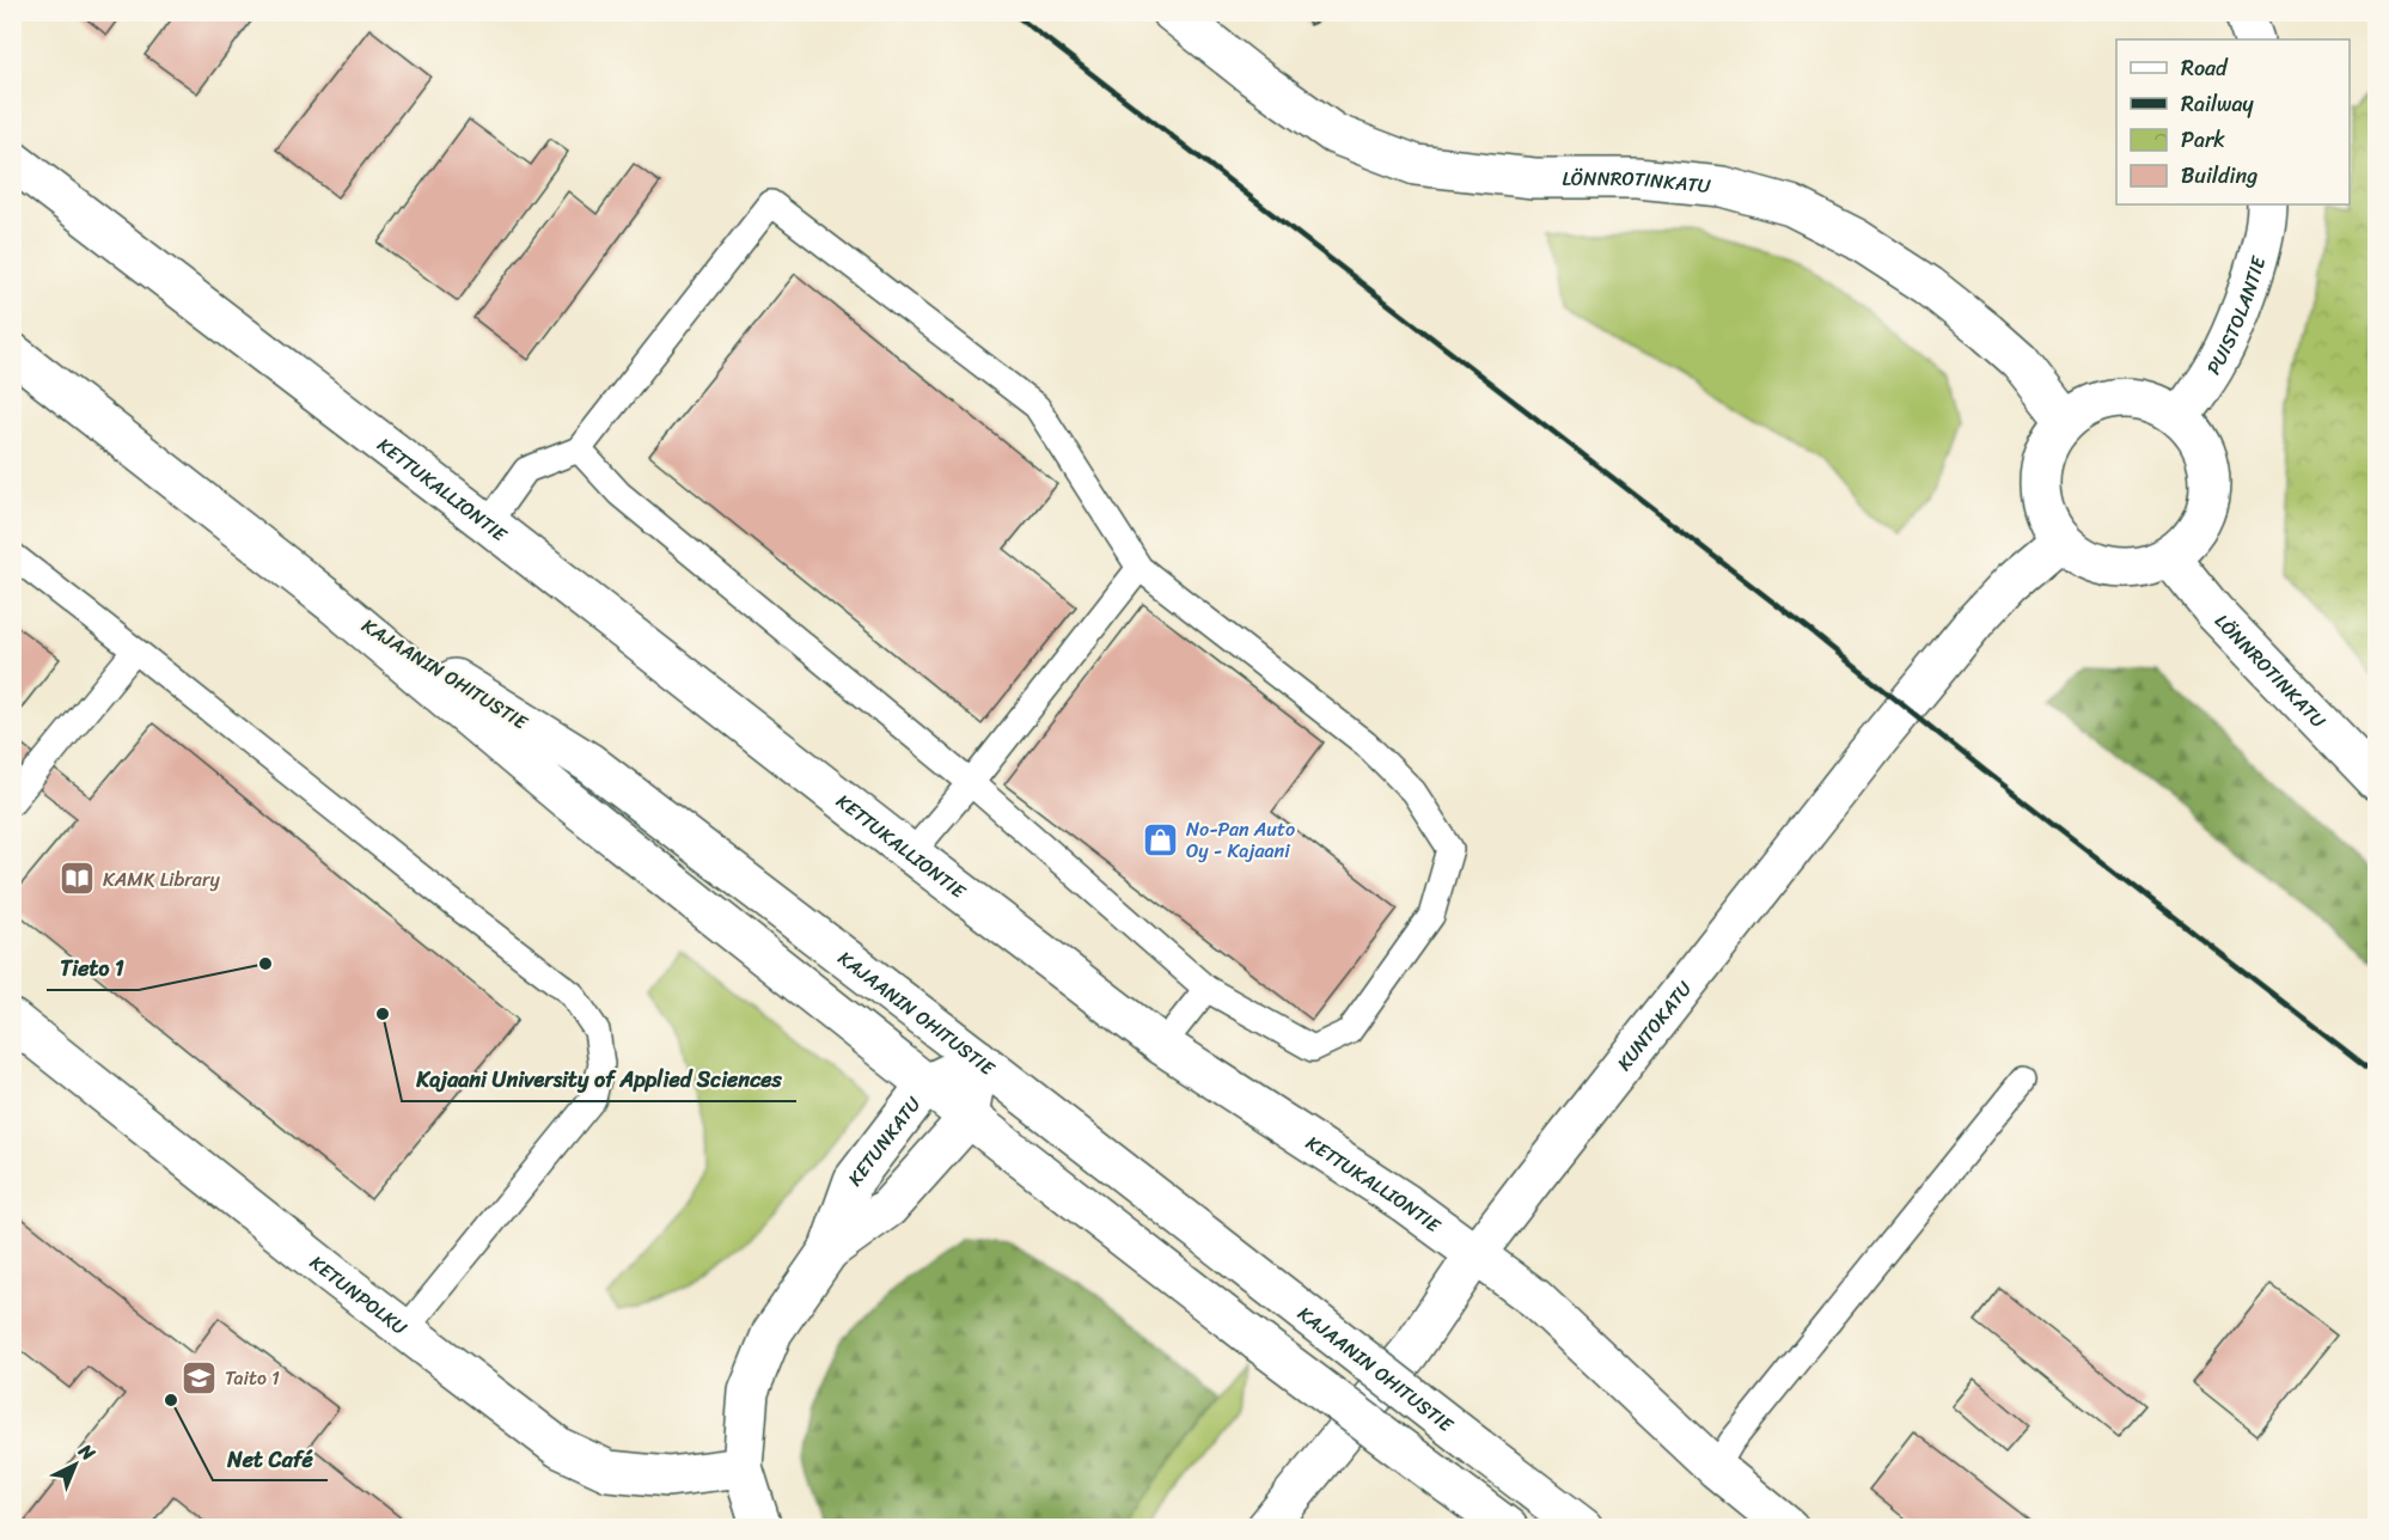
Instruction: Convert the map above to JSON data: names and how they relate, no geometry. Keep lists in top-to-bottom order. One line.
{"streets":{"main road":["LÖNNROTINKATU","PUISTOLANTIE","KETTUKALLIONTIE","KAJAANIN OHITUSTIE","KUNTOKATU","KETUNKATU","KETUNPOLKU"]},"crossings":[["LÖNNROTINKATU","PUISTOLANTIE"],["LÖNNROTINKATU","KUNTOKATU"],["PUISTOLANTIE","KUNTOKATU"],["KETTUKALLIONTIE","KUNTOKATU"],["KAJAANIN OHITUSTIE","KETUNKATU"],["KETUNKATU","KETUNPOLKU"]],"places":{"shop":["No-Pan Auto Oy - Kajaani"],"library":["KAMK Library"],"other":["Tieto 1","Kajaani University of Applied Sciences","Net Café"],"school or university":["Taito 1"]},"legend":["Road","Railway","Park","Building"],"north":"top right"}
